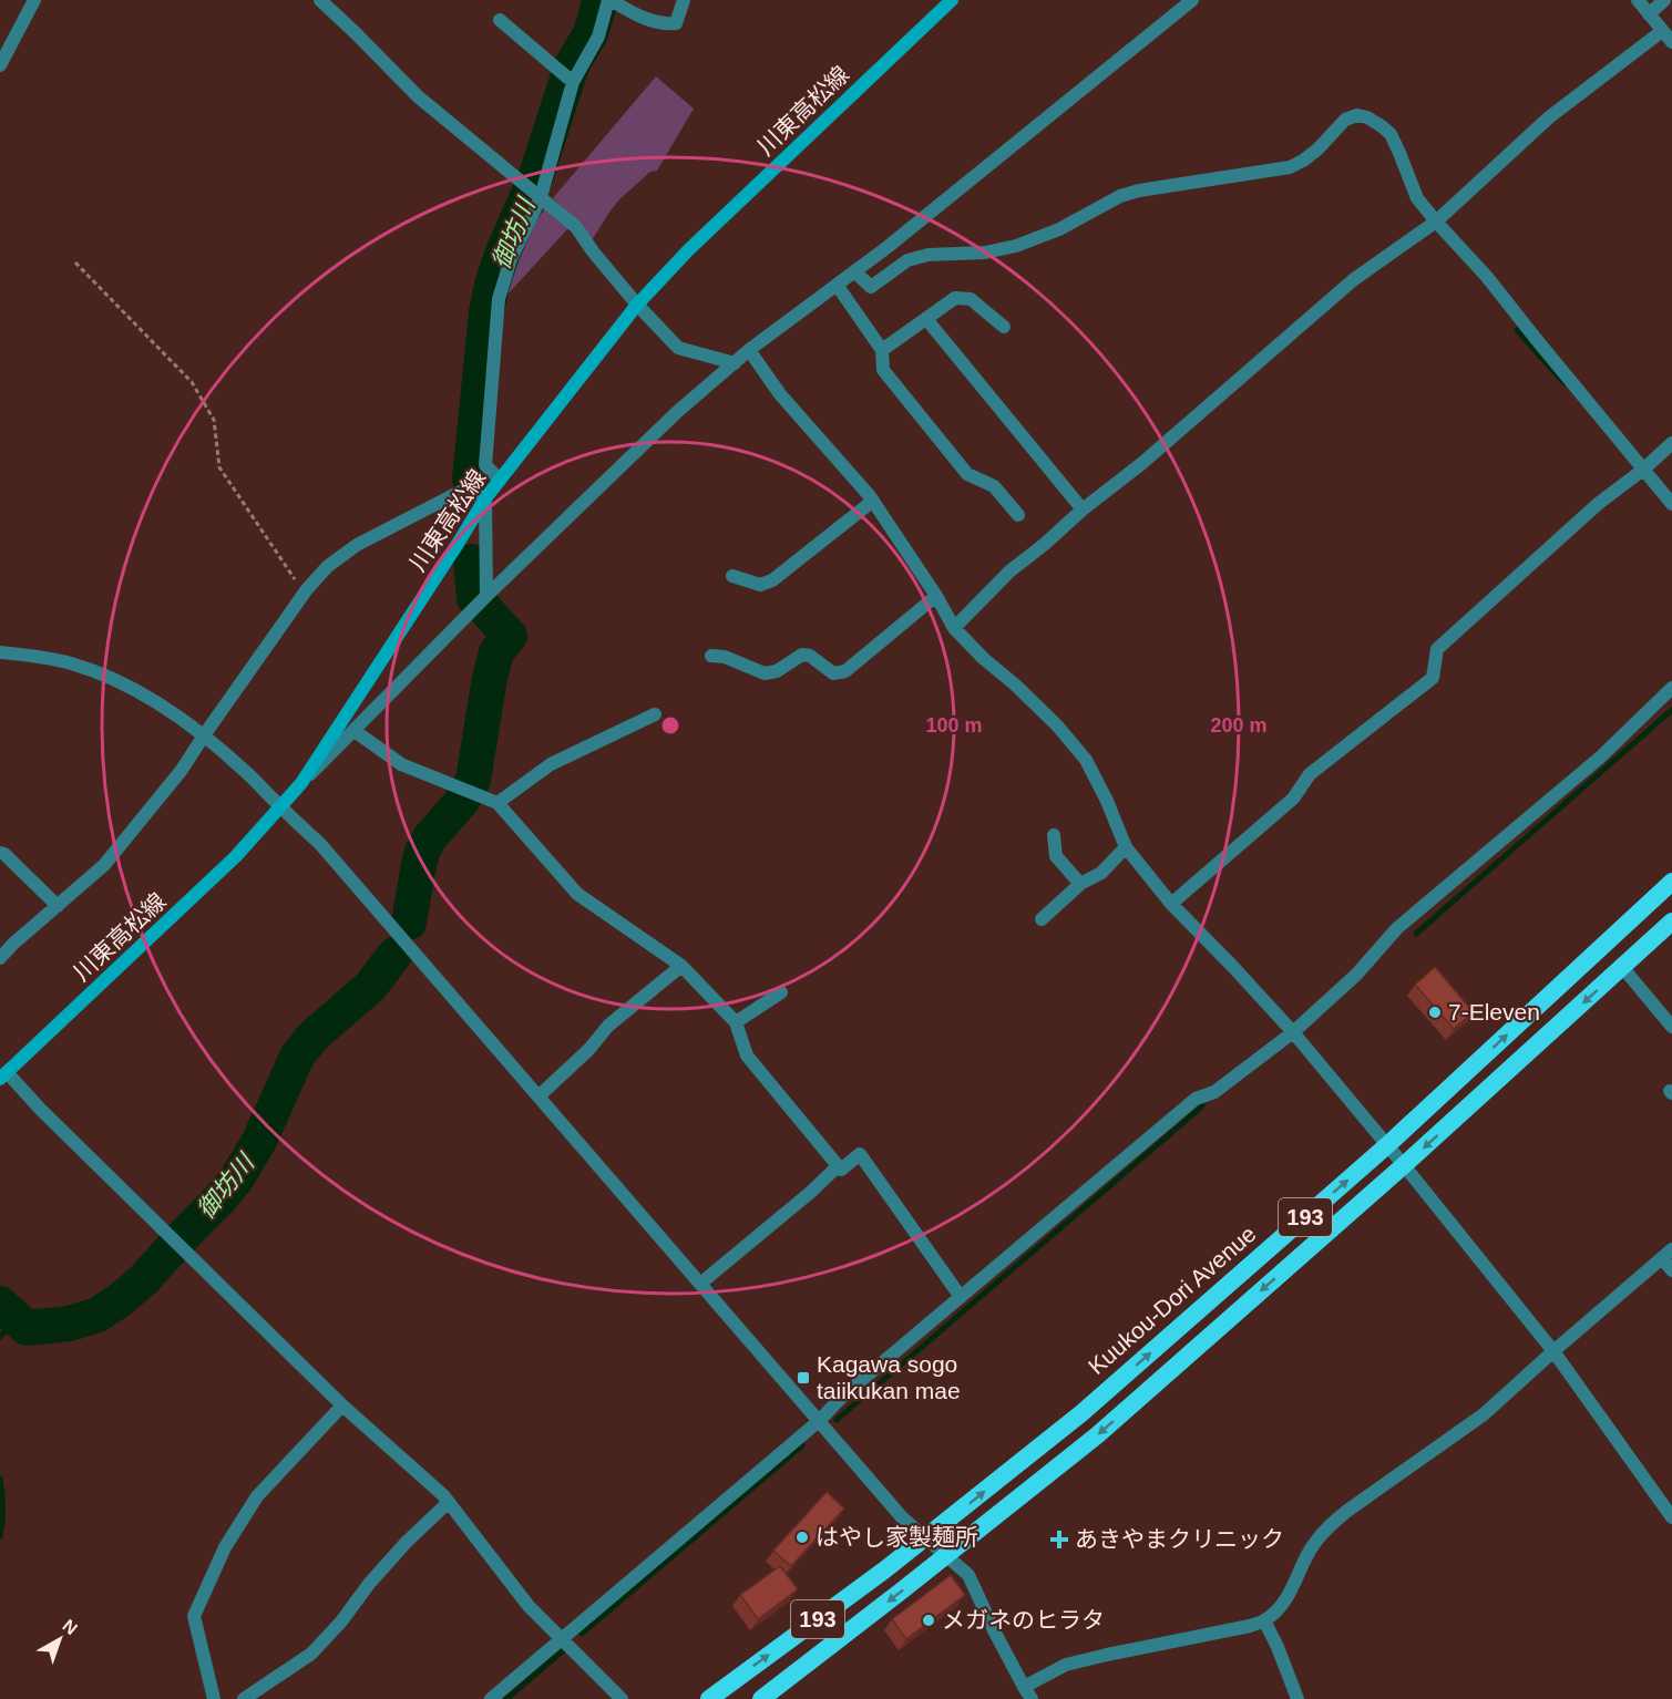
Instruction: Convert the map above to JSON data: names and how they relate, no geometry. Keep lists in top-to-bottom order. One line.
{"streets":{"highway":["193","Kuukou-Dori Avenue"],"main road":["川東高松線"]},"water":["御坊川"],"places":{"other":["7-Eleven","はやし家製麺所","メガネのヒラタ"],"transit":["Kagawa sogo taiikukan mae"],"health":["あきやまクリニック"]},"north":"top right","rings":["100 m","200 m"]}
